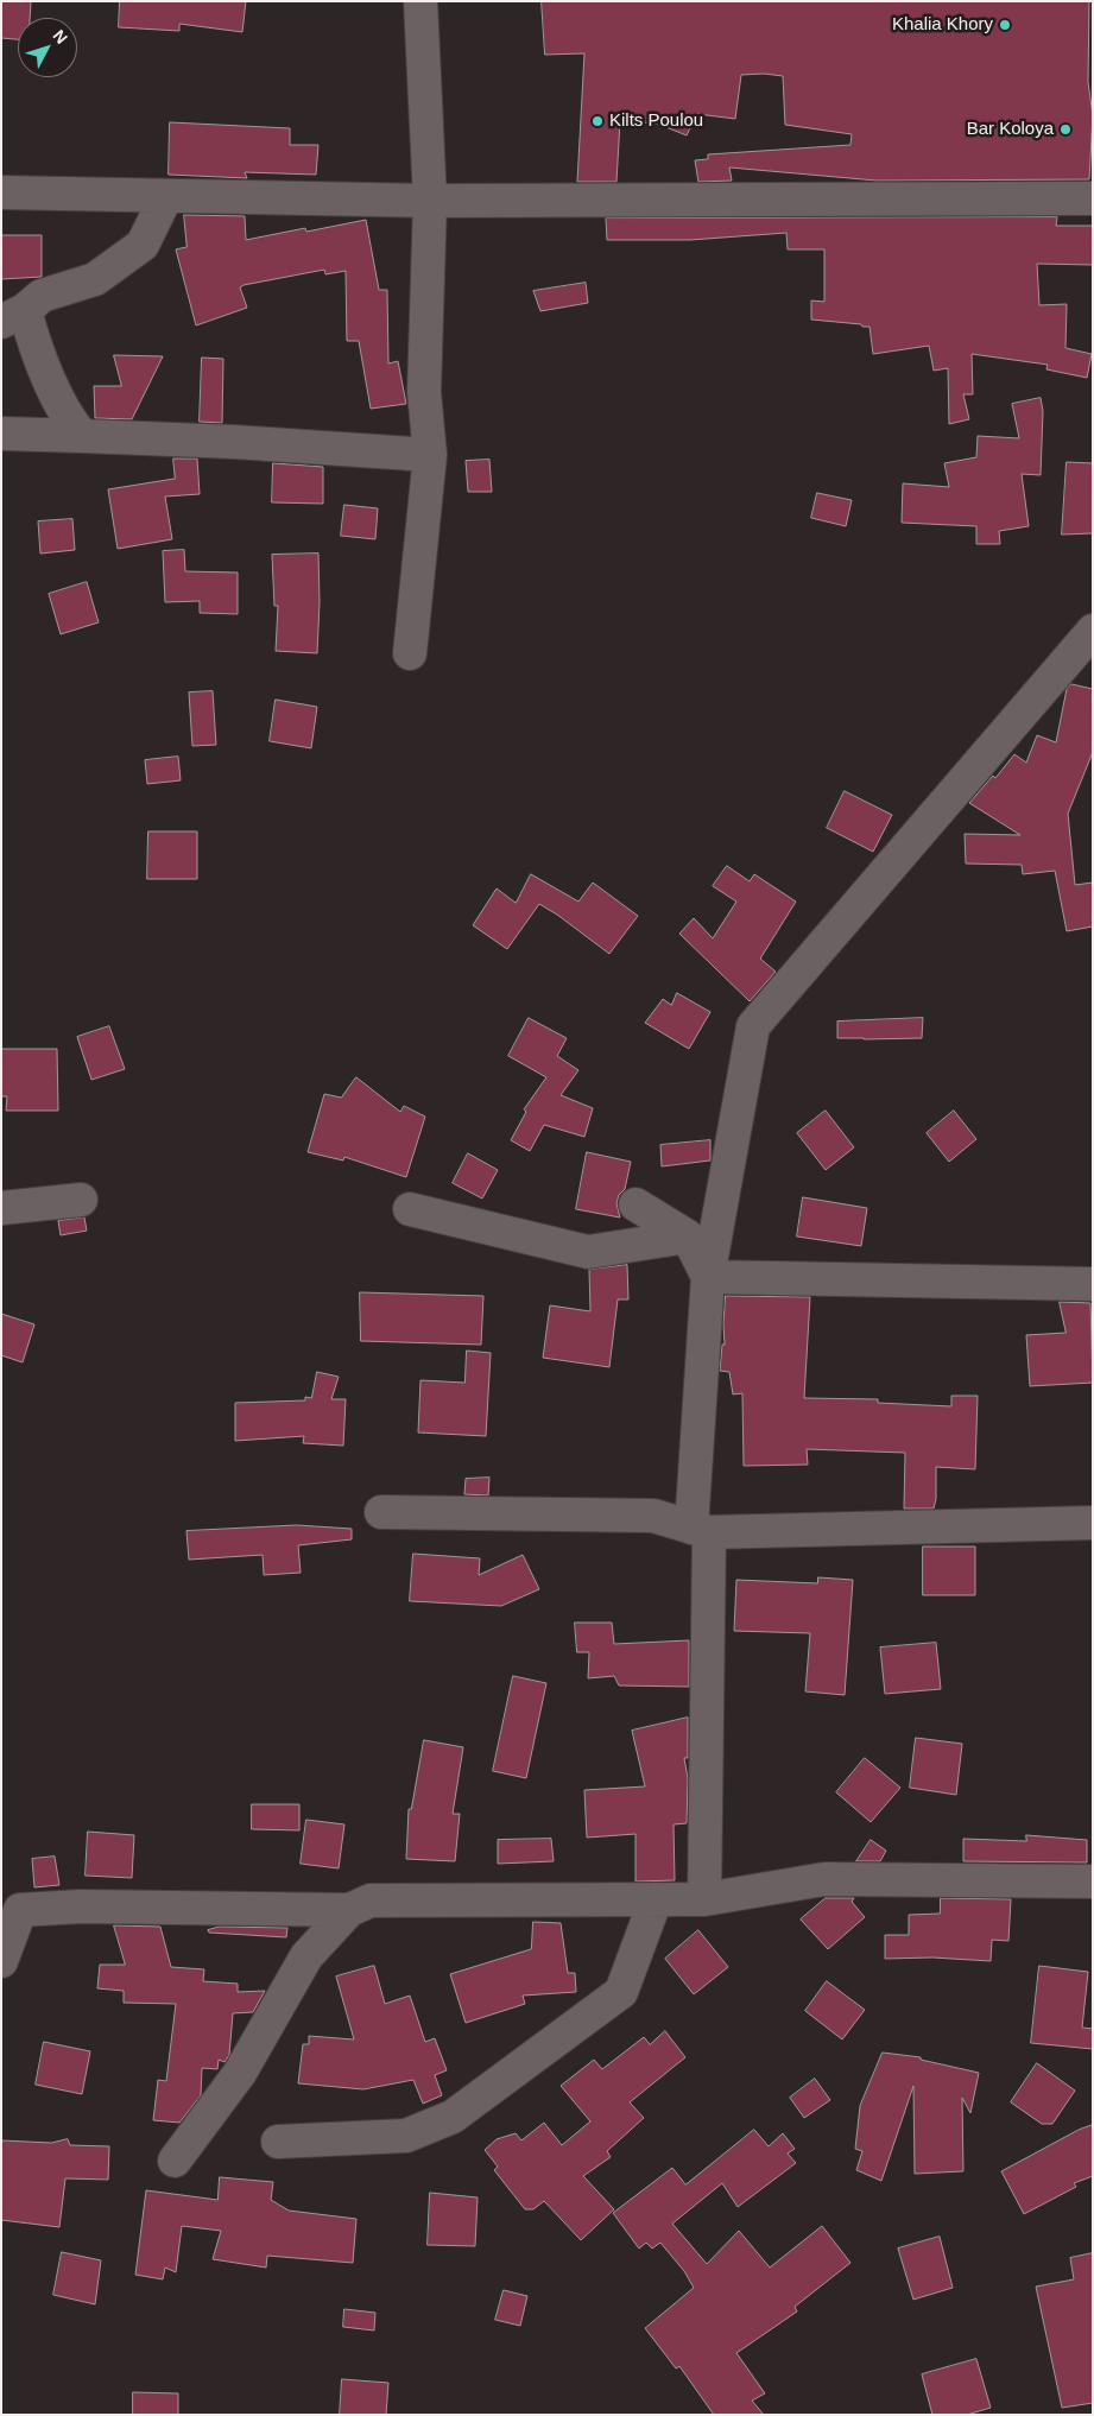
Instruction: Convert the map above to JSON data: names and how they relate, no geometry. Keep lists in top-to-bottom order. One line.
{"places":["Khalia Khory","Kilts Poulou","Bar Koloya"],"north":"top right"}
